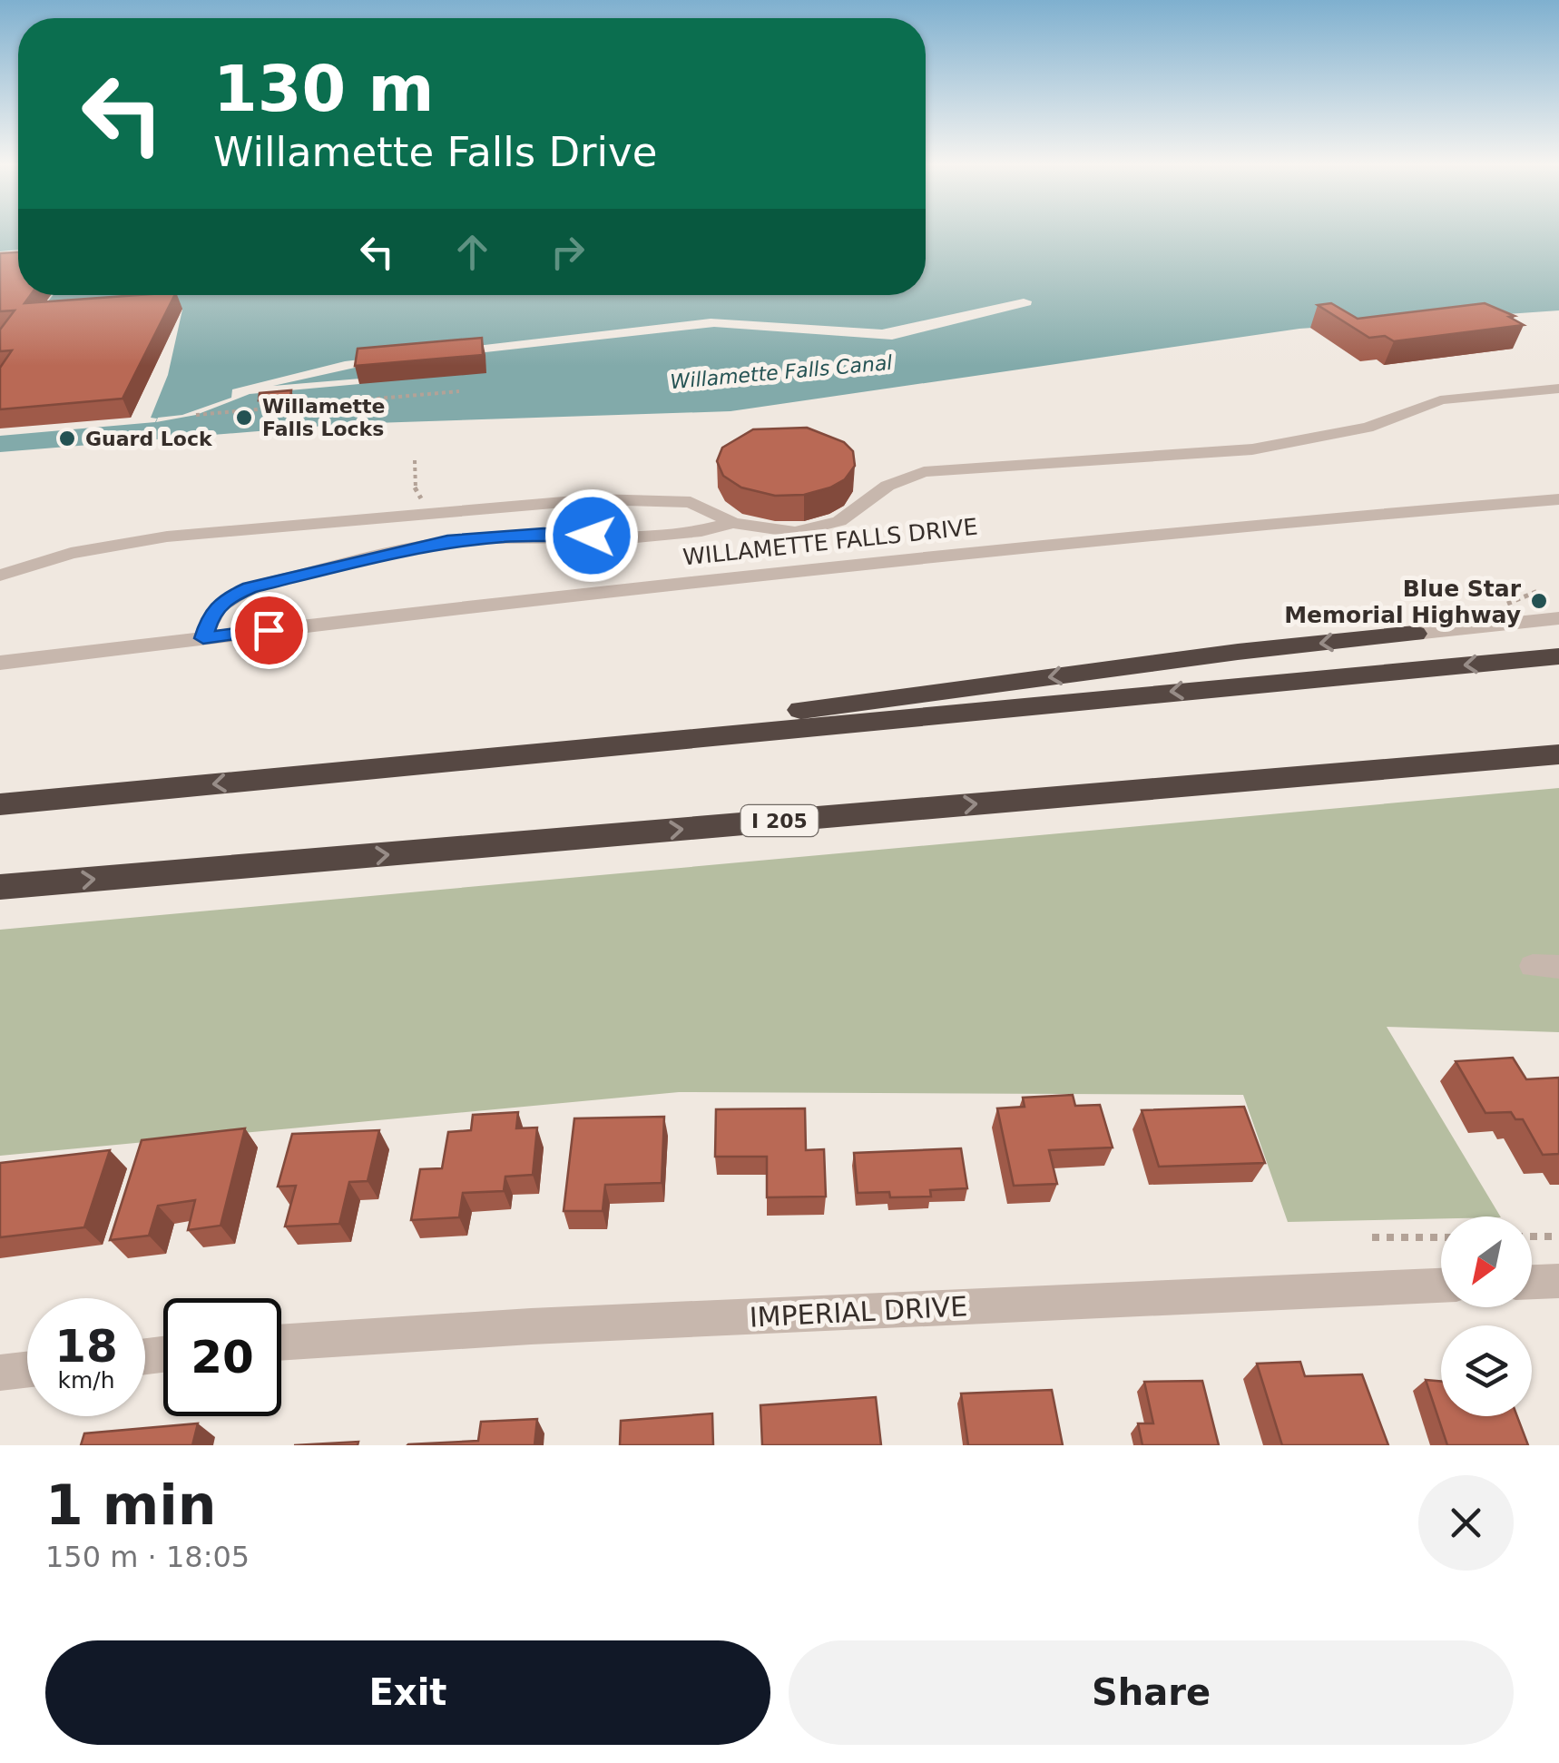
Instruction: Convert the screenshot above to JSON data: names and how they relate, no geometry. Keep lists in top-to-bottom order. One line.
{"streets":{"highway":["I 205"],"street":["WILLAMETTE FALLS DRIVE","IMPERIAL DRIVE"]},"water":["Willamette Falls Canal"],"places":["Willamette Falls Locks","Guard Lock","Blue Star Memorial Highway"],"north":"bottom left","page":{"turn":["130 m","Willamette Falls Drive"],"speed":"18 km/h","limit":"20","heading":["1 min","150 m · 18:05"],"buttons":["Exit","Share"]}}
